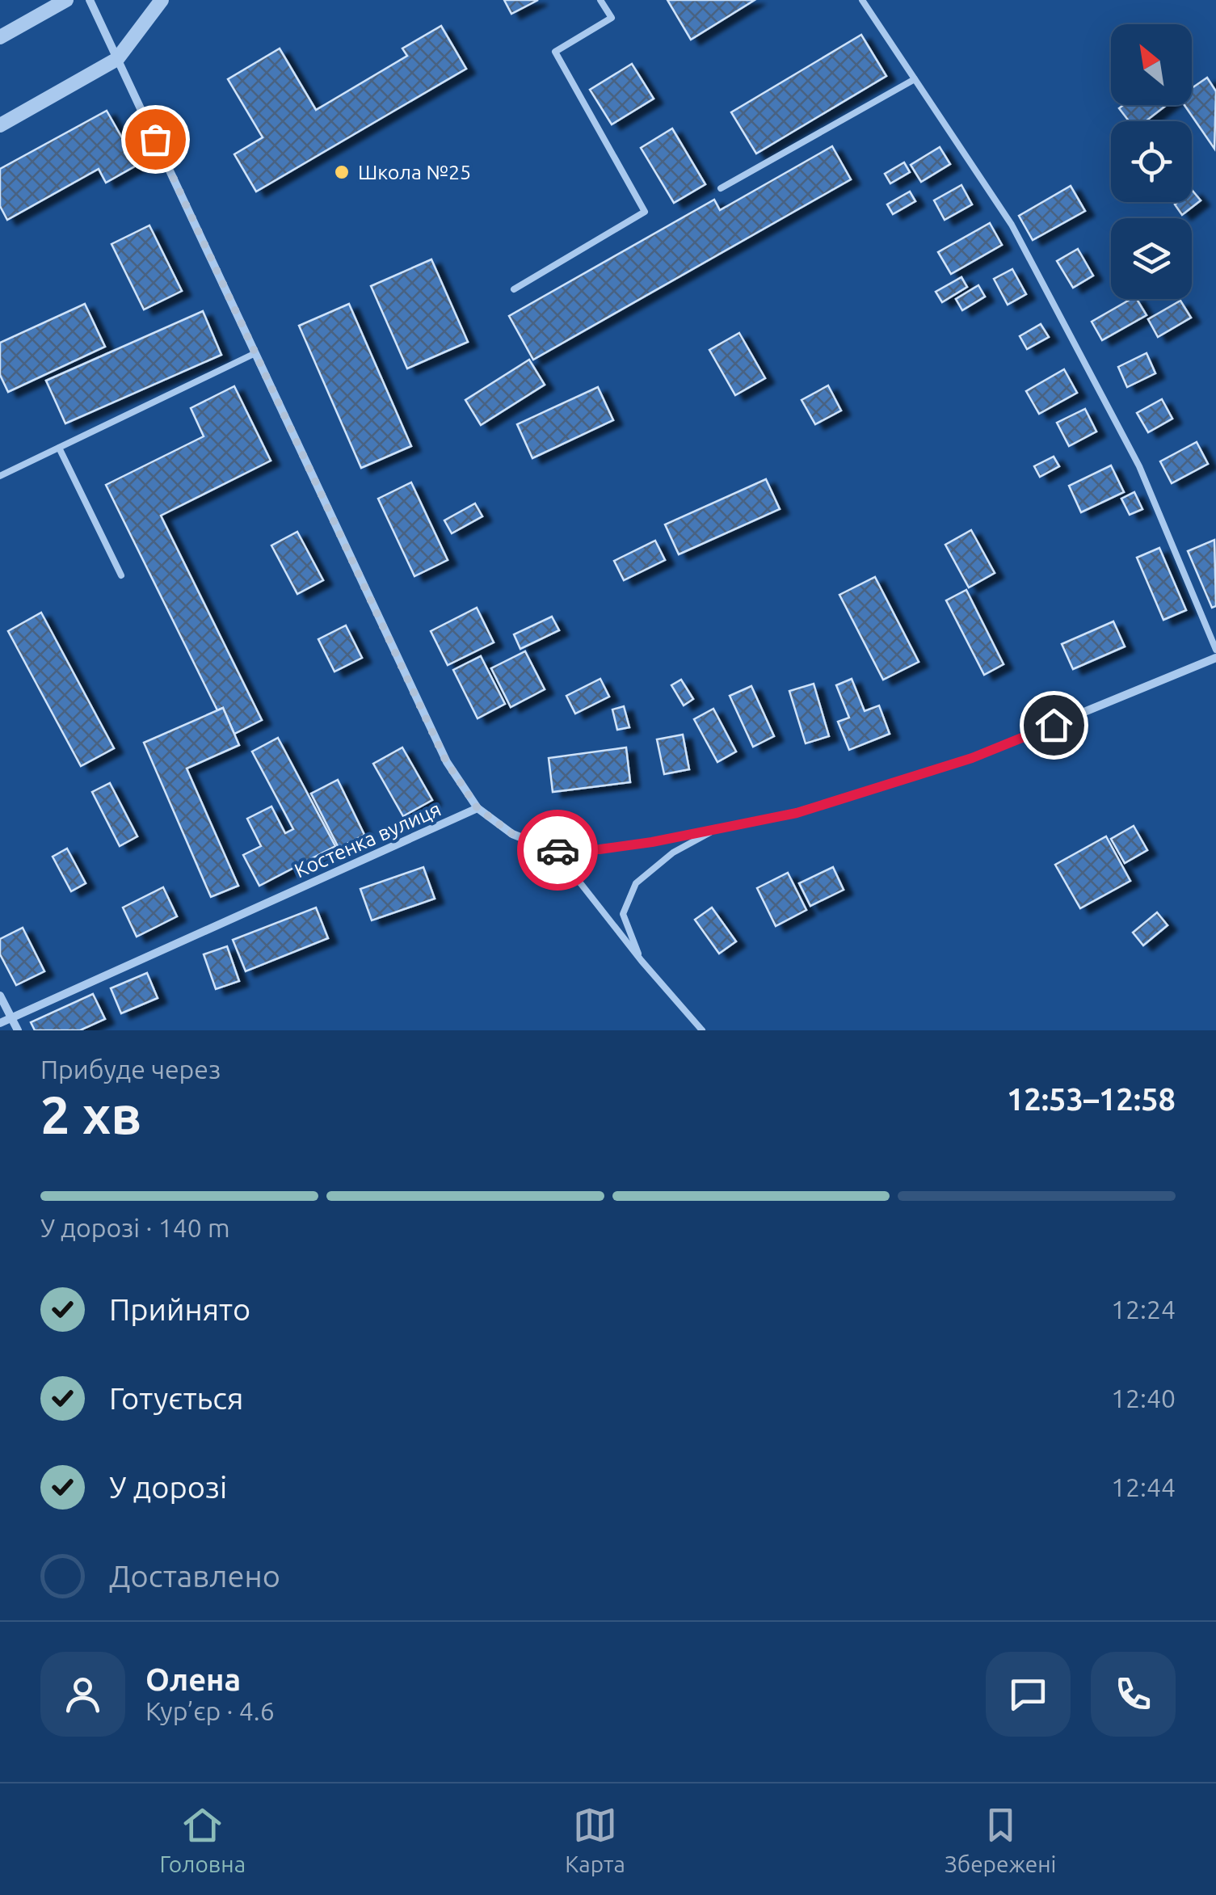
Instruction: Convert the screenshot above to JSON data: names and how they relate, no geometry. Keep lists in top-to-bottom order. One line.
{"streets":{"street":["Костенка вулиця"]},"places":["Школа №25"],"north":"top left","page":{"heading":["2 хв","Прибуде через","12:53–12:58"],"panel":["Олена","Кур’єр · 4.6"],"bar":"У дорозі · 140 m","list":[["Прийнято","12:24"],["Готується","12:40"],["У дорозі","12:44"],"Доставлено"],"tabs":["Головна","Карта","Збережені"]}}
